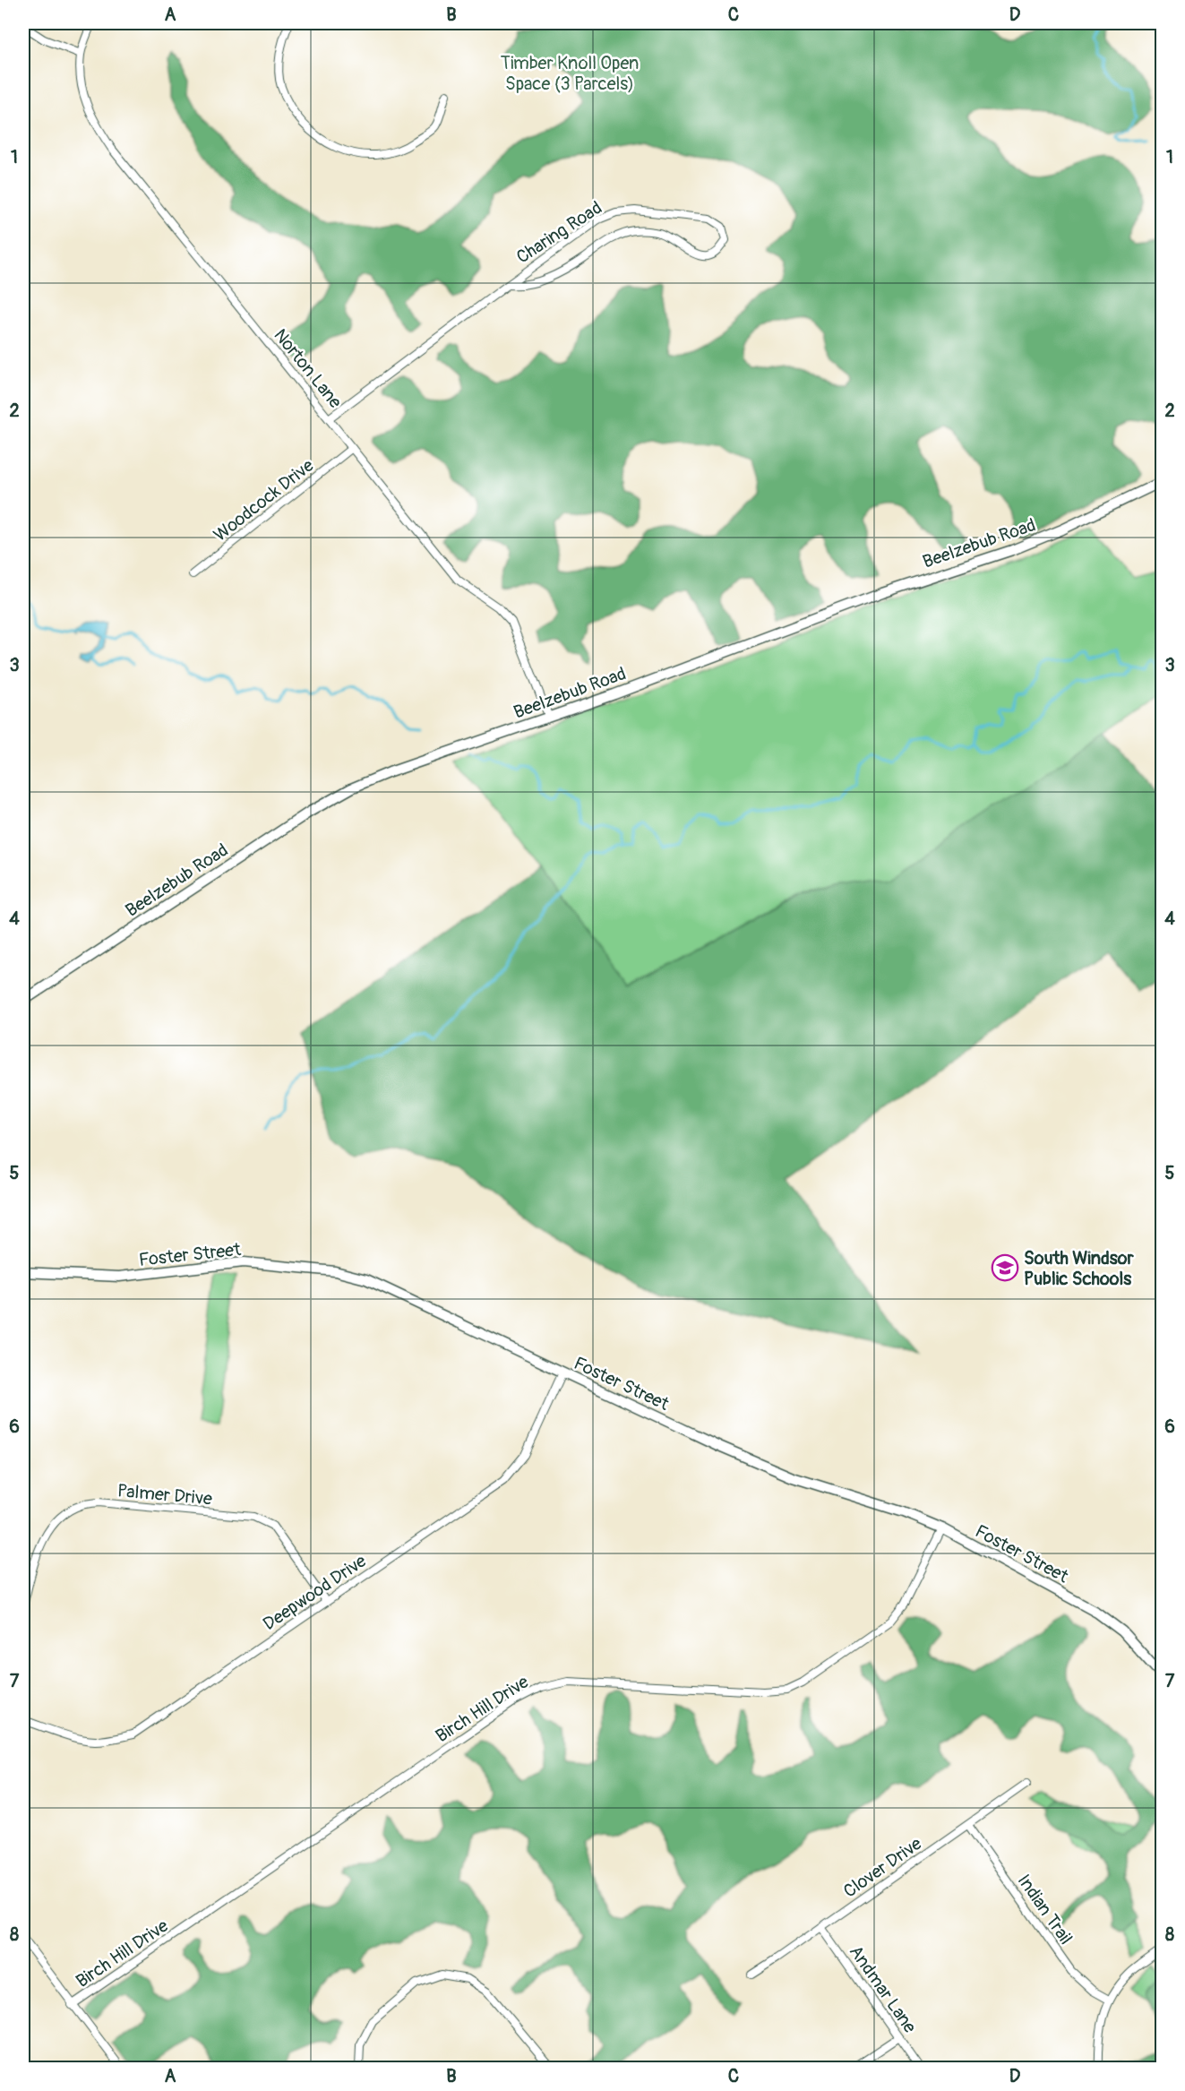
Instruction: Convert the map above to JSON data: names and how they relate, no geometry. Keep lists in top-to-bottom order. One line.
{"streets":{"street":["Charing Road","Norton Lane","Woodcock Drive","Beelzebub Road","Foster Street","Palmer Drive","Deepwood Drive","Birch Hill Drive","Clover Drive","Indian Trail","Andmar Lane"]},"crossings":[["Charing Road","Norton Lane"],["Norton Lane","Woodcock Drive"],["Norton Lane","Beelzebub Road"],["Foster Street","Deepwood Drive"],["Foster Street","Birch Hill Drive"],["Palmer Drive","Deepwood Drive"],["Clover Drive","Indian Trail"],["Clover Drive","Andmar Lane"]],"parks":["Timber Knoll Open Space (3 Parcels)"],"places":{"school or university":["South Windsor Public Schools"]},"grid":{"columns":["A","B","C","D"],"rows":["1","2","3","4","5","6","7","8"]}}
